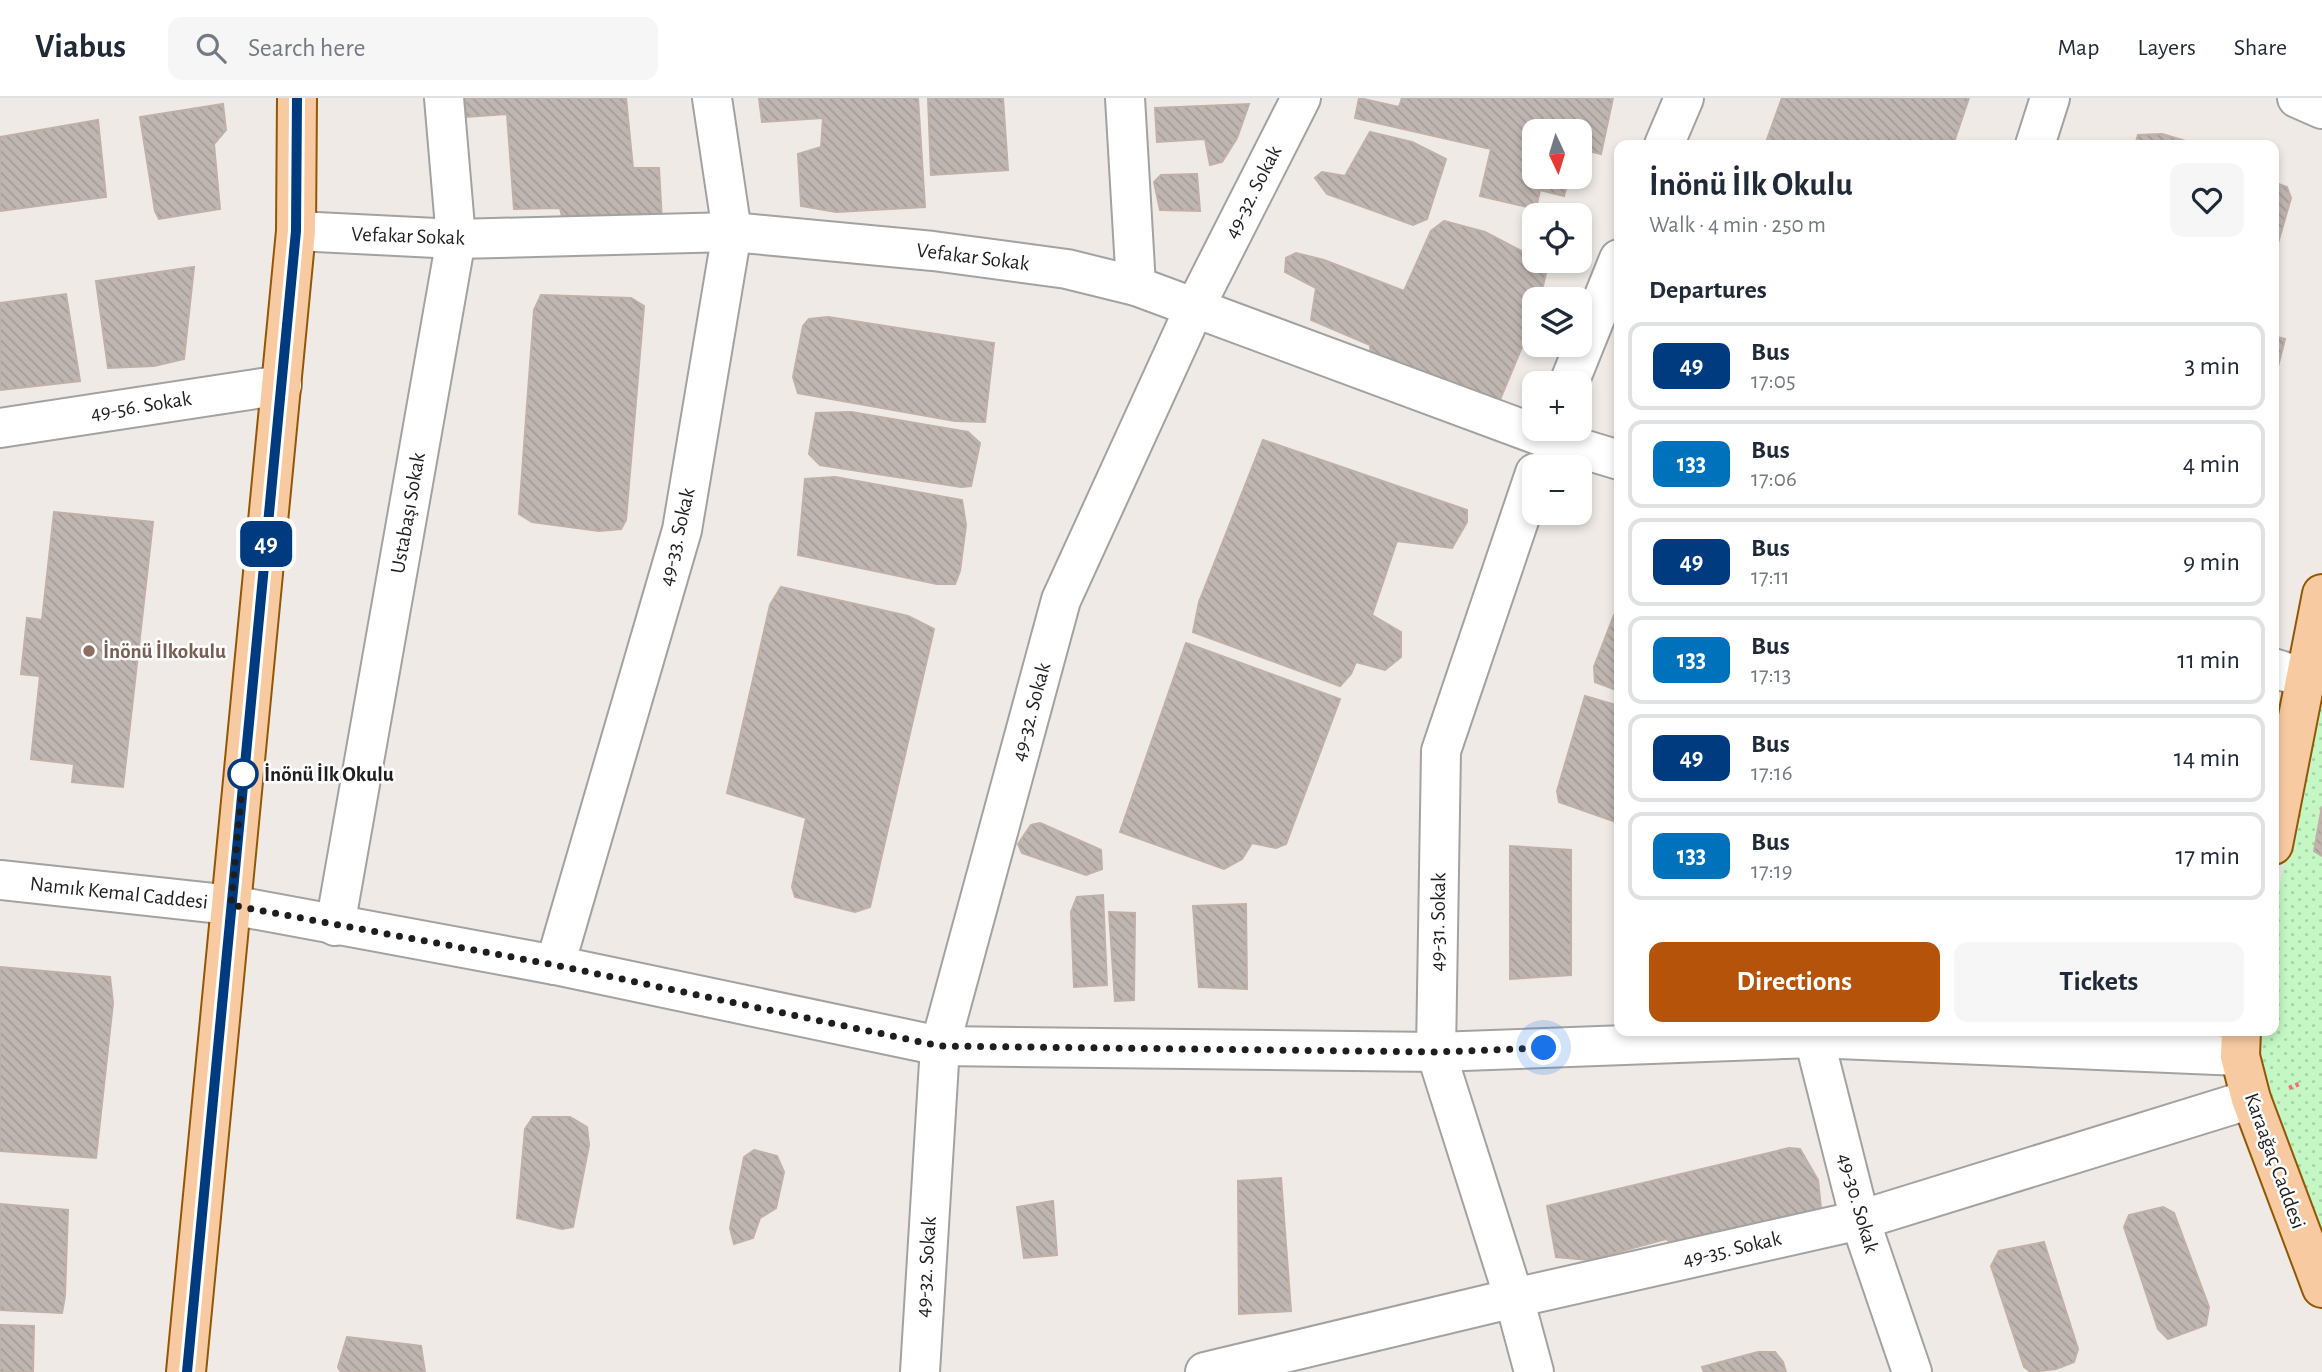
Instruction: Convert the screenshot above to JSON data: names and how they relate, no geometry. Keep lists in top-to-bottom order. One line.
{"streets":{"main road":["Karaağaç Caddesi"],"street":["49-32. Sokak","Vefakar Sokak","49-56. Sokak","Ustabaşı Sokak","49-33. Sokak","Namık Kemal Caddesi","49-31. Sokak","49-30. Sokak","49-35. Sokak"]},"crossings":[["49-32. Sokak","Vefakar Sokak"],["49-32. Sokak","Namık Kemal Caddesi"],["Vefakar Sokak","Ustabaşı Sokak"],["Vefakar Sokak","49-33. Sokak"],["Vefakar Sokak","49-31. Sokak"],["Ustabaşı Sokak","Namık Kemal Caddesi"],["49-33. Sokak","Namık Kemal Caddesi"],["Namık Kemal Caddesi","49-31. Sokak"],["Namık Kemal Caddesi","Karaağaç Caddesi"],["49-31. Sokak","49-35. Sokak"],["Karaağaç Caddesi","49-35. Sokak"],["49-30. Sokak","49-35. Sokak"]],"places":["İnönü İlkokulu","İnönü İlk Okulu"],"lines":["bus line 49"],"north":"bottom","page":{"header":"Viabus","search":"Search here","nav":["Map","Layers","Share"],"on_map":"49","map_buttons":["+","−"],"heading":[["İnönü İlk Okulu","Walk · 4 min · 250 m"],"Departures"],"list":[{"mark":"49","name":"Bus","note":"17:05","value":"3 min"},{"mark":"133","name":"Bus","note":"17:06","value":"4 min"},{"mark":"49","name":"Bus","note":"17:11","value":"9 min"},{"mark":"133","name":"Bus","note":"17:13","value":"11 min"},{"mark":"49","name":"Bus","note":"17:16","value":"14 min"},{"mark":"133","name":"Bus","note":"17:19","value":"17 min"}],"buttons":["Directions","Tickets"]}}
